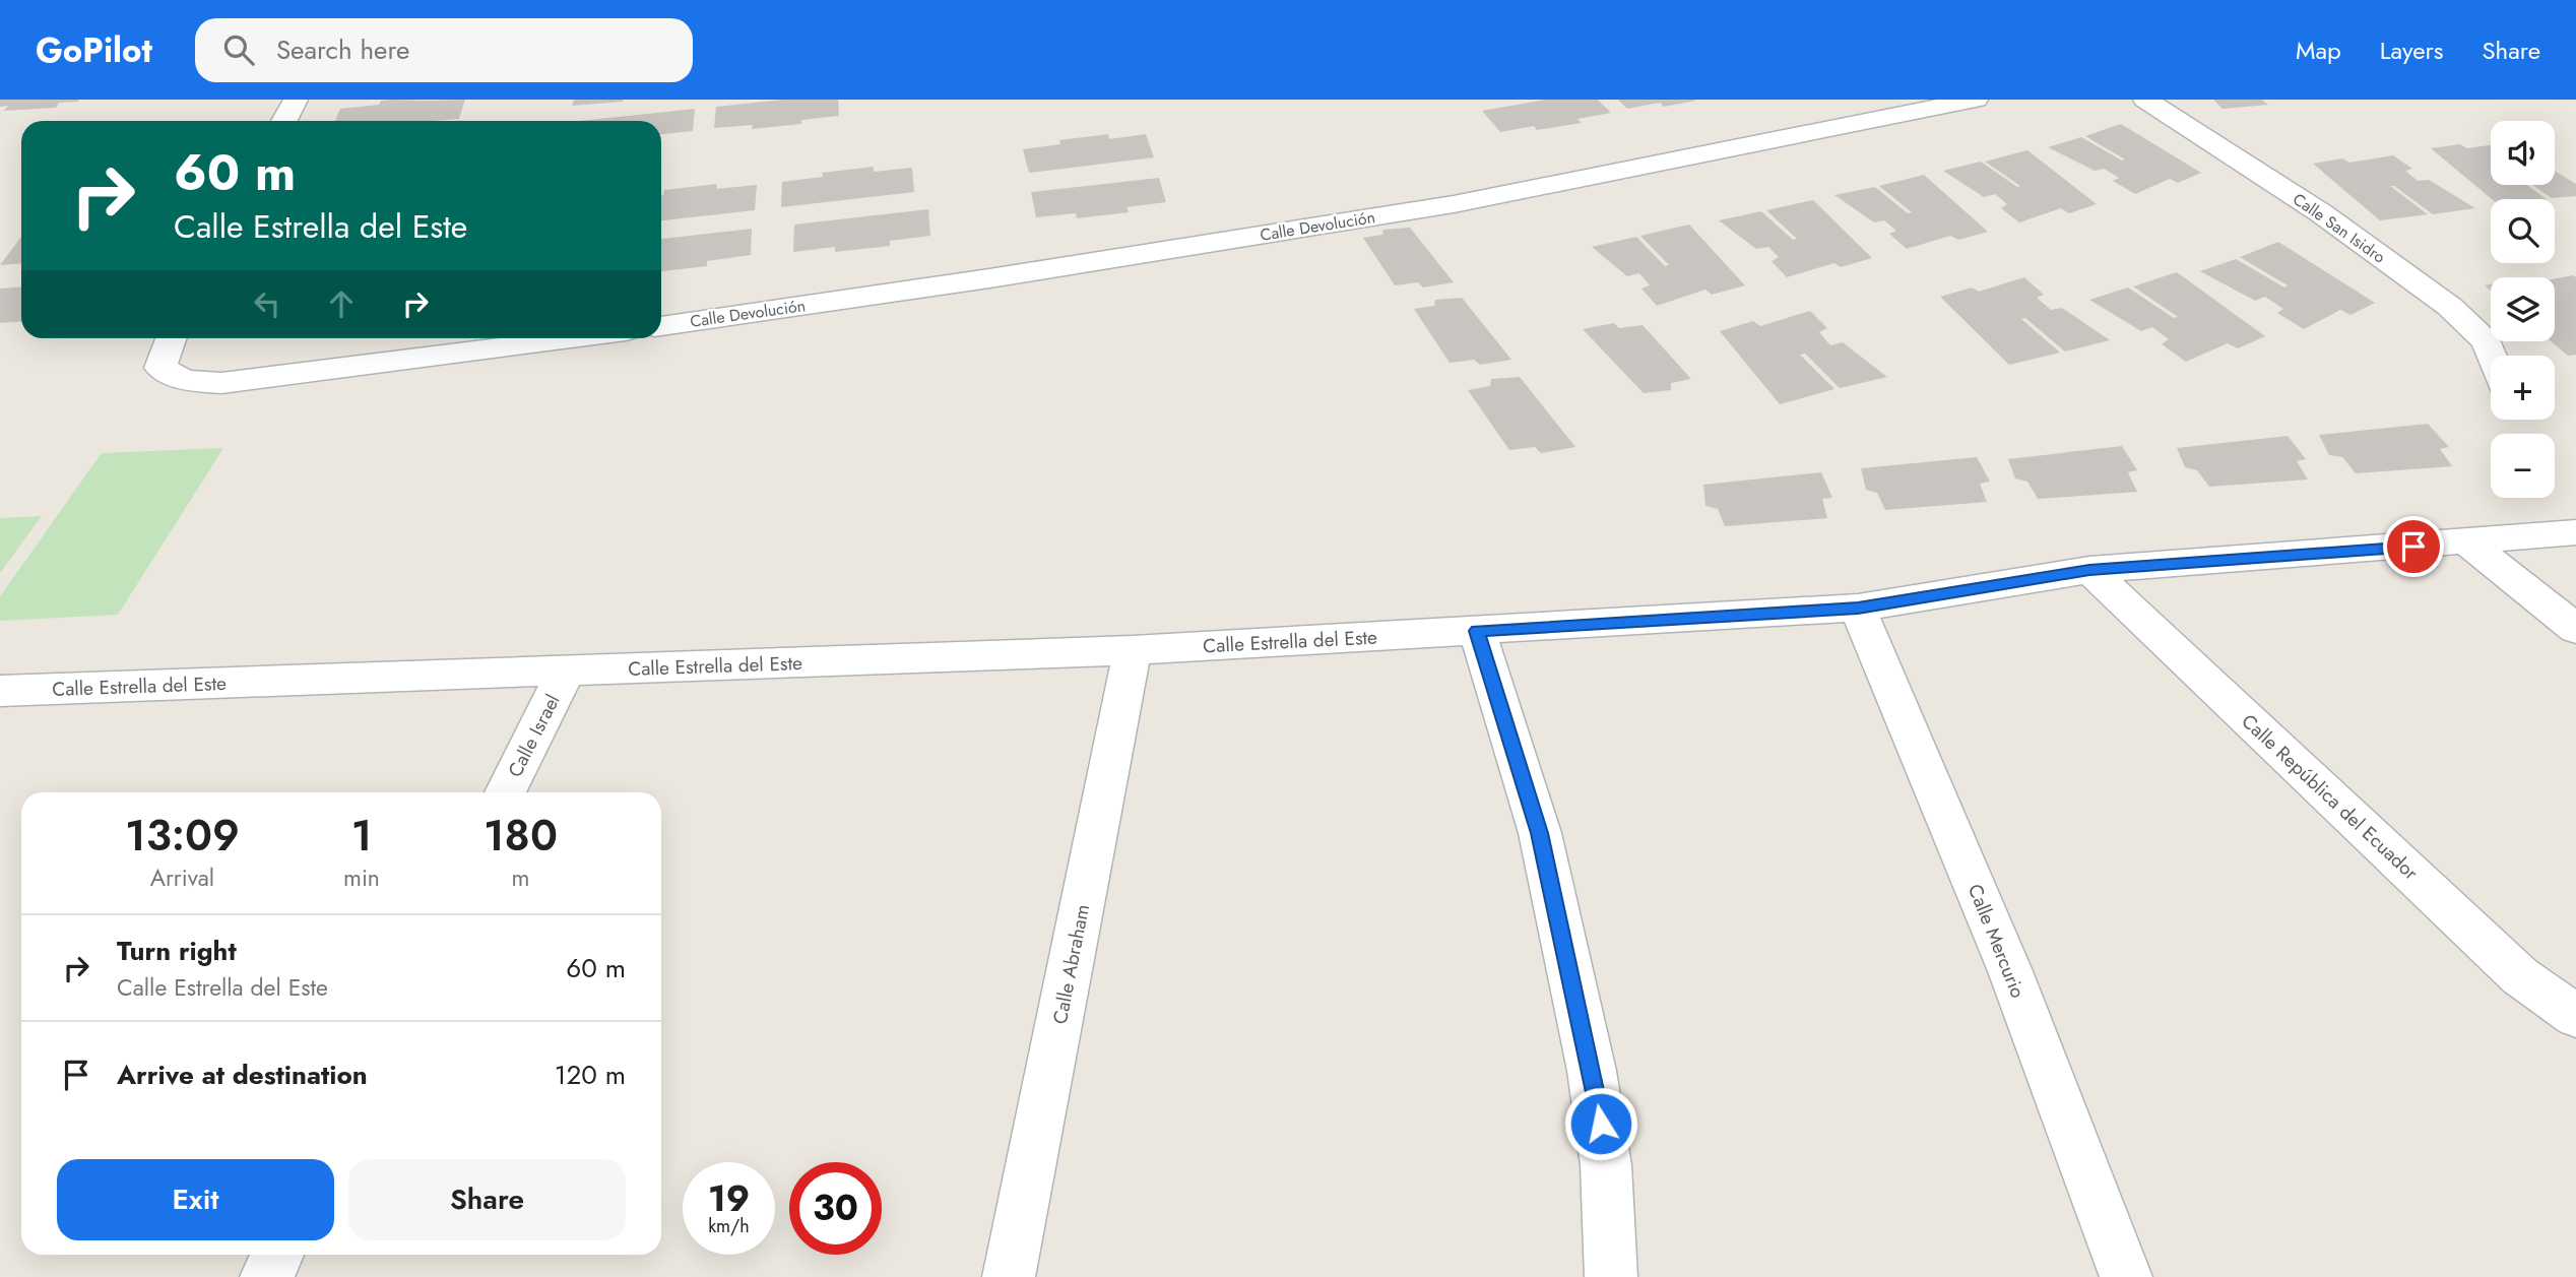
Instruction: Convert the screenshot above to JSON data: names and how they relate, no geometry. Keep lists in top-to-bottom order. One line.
{"streets":{"street":["Calle Devolución","Calle San Isidro","Calle Estrella del Este","Calle Israel","Calle República del Ecuador","Calle Mercurio","Calle Abraham"]},"crossings":[["Calle Estrella del Este","Calle Israel"],["Calle Estrella del Este","Calle República del Ecuador"],["Calle Estrella del Este","Calle Mercurio"],["Calle Estrella del Este","Calle Abraham"]],"page":{"header":"GoPilot","search":"Search here","nav":["Map","Layers","Share"],"map_buttons":["+","−"],"turn":["60 m","Calle Estrella del Este"],"eta":["13:09","Arrival","1","min","180","m"],"list":[{"name":"Turn right","note":"Calle Estrella del Este","value":"60 m"},{"name":"Arrive at destination","value":"120 m"}],"buttons":["Exit","Share"],"speed":"19 km/h","limit":"30"}}
